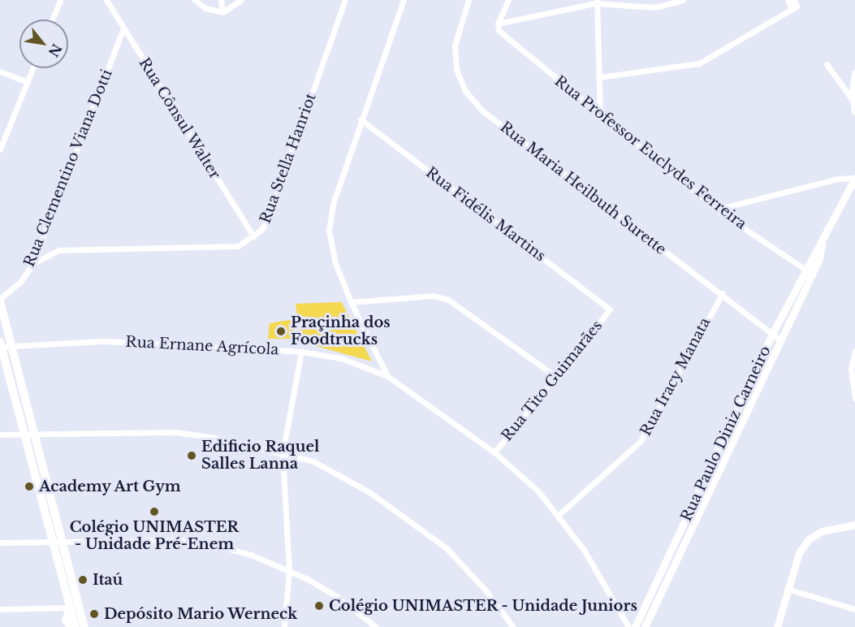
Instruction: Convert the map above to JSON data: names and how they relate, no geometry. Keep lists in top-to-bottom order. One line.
{"streets":{"street":["Rua Cônsul Walter","Rua Professor Euclydes Ferreira","Rua Stella Hanriot","Rua Clementino Viana Dotti","Rua Maria Heilbuth Surette","Rua Fidélis Martins","Rua Ernane Agrícola","Rua Iracy Manata","Rua Tito Guimarães","Rua Paulo Diniz Carneiro"]},"crossings":[["Rua Cônsul Walter","Rua Stella Hanriot"],["Rua Cônsul Walter","Rua Clementino Viana Dotti"],["Rua Professor Euclydes Ferreira","Rua Paulo Diniz Carneiro"],["Rua Stella Hanriot","Rua Clementino Viana Dotti"],["Rua Maria Heilbuth Surette","Rua Iracy Manata"],["Rua Maria Heilbuth Surette","Rua Paulo Diniz Carneiro"],["Rua Fidélis Martins","Rua Tito Guimarães"],["Rua Ernane Agrícola","Rua Iracy Manata"],["Rua Ernane Agrícola","Rua Tito Guimarães"]],"places":["Praçinha dos Foodtrucks","Edificio Raquel Salles Lanna","Academy Art Gym","Colégio UNIMASTER - Unidade Pré-Enem","Itaú","Colégio UNIMASTER - Unidade Juniors","Depósito Mario Werneck"],"north":"bottom right"}
